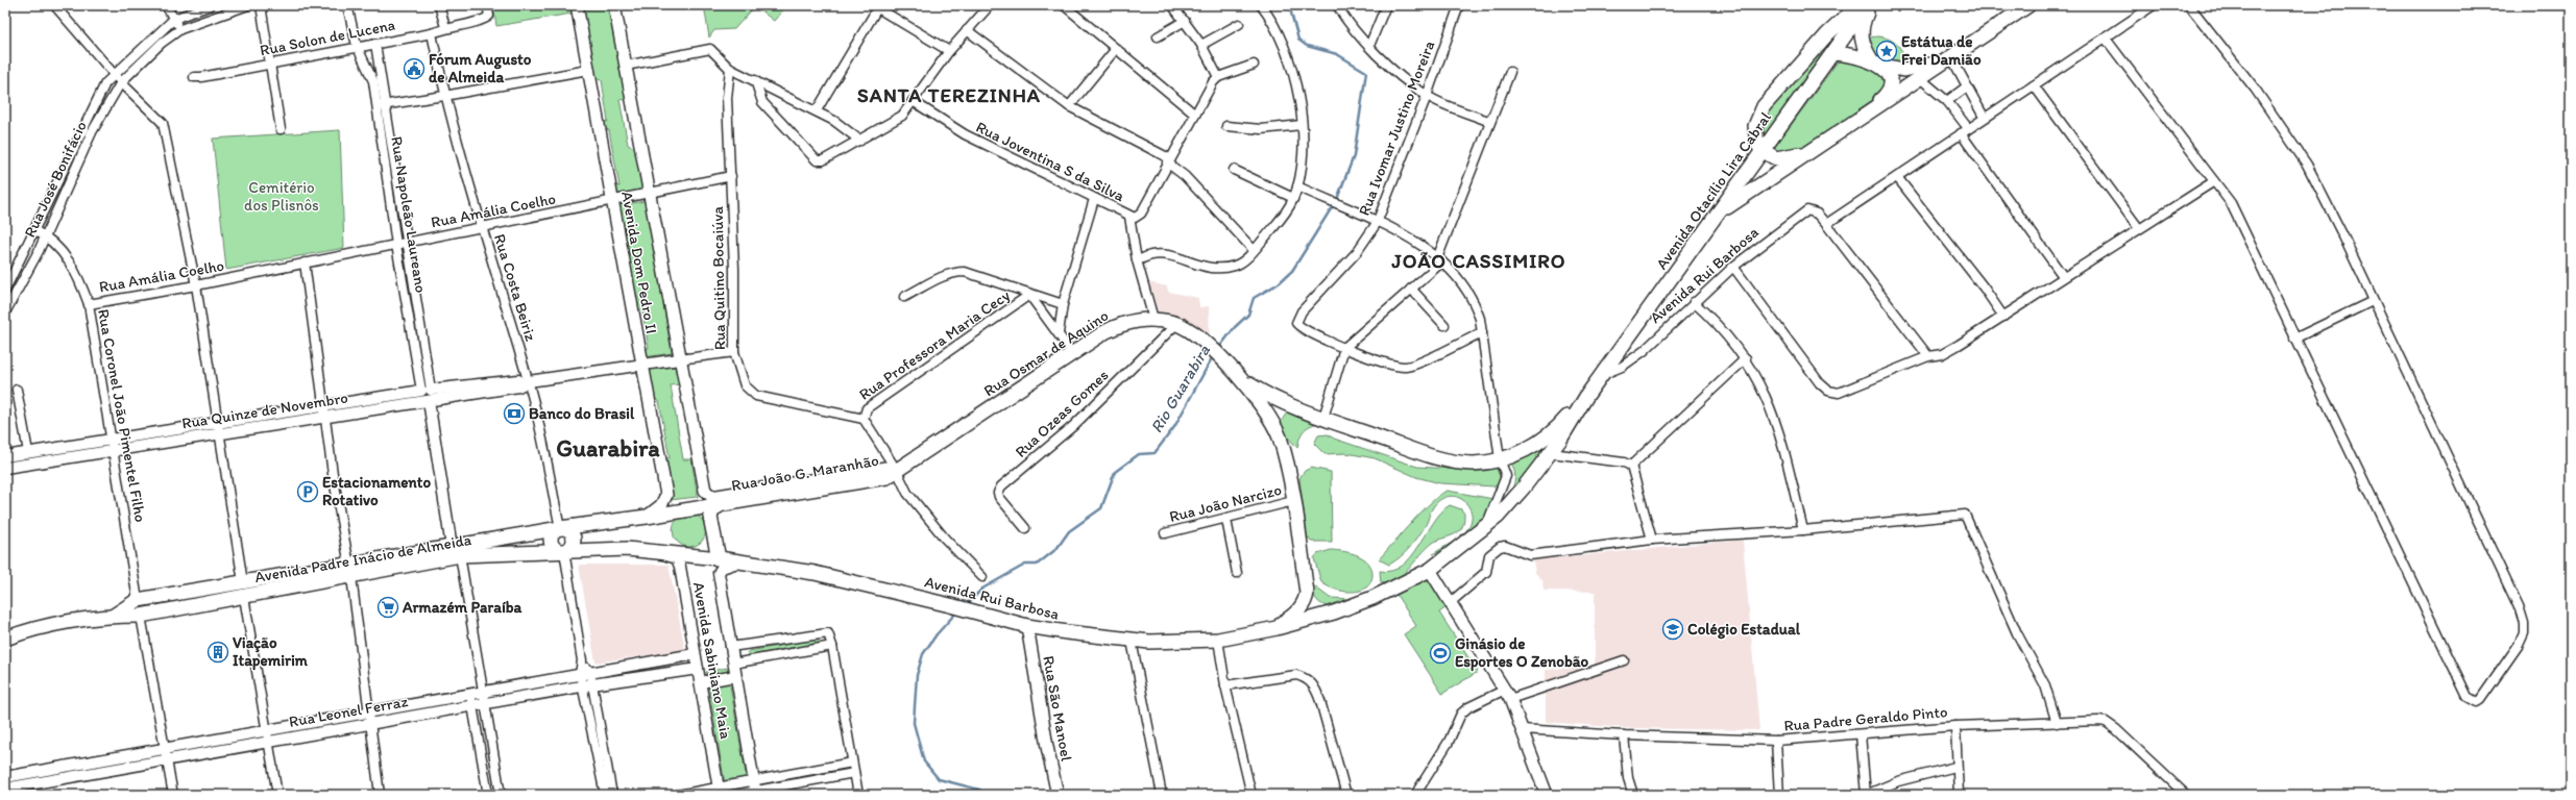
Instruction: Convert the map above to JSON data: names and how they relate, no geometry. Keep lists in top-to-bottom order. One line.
{"streets":{"main road":["Avenida Otacílio Lira Cabral","Avenida Dom Pedro II","Avenida Rui Barbosa","Rua Osmar de Aquino","Rua João G. Maranhão","Avenida Padre Inácio de Almeida","Rua São Manoel"],"street":["Rua Solon de Lucena","Rua Ivomar Justino Moreira","Rua Joventina S da Silva","Rua José Bonifácio","Rua Amália Coelho","Rua Napoleão Laureano","Rua Quitino Bocaiúva","Rua Costa Beiriz","Rua Professora Maria Cecy","Rua Quinze de Novembro","Rua Ozeas Gomes","Rua Coronel João Pimentel Filho","Rua João Narcizo","Avenida Sabiniano Maia","Rua Leonel Ferraz","Rua Padre Geraldo Pinto"]},"crossings":[["Rua Solon de Lucena","Rua Napoleão Laureano"],["Rua Solon de Lucena","Rua Costa Beiriz"],["Rua José Bonifácio","Rua Coronel João Pimentel Filho"],["Avenida Otacílio Lira Cabral","Avenida Rui Barbosa"],["Avenida Otacílio Lira Cabral","Rua Osmar de Aquino"],["Rua Amália Coelho","Rua Napoleão Laureano"],["Rua Amália Coelho","Avenida Dom Pedro II"],["Rua Amália Coelho","Rua Quitino Bocaiúva"],["Rua Amália Coelho","Rua Costa Beiriz"],["Rua Amália Coelho","Rua Coronel João Pimentel Filho"],["Rua Napoleão Laureano","Rua Quinze de Novembro"],["Avenida Dom Pedro II","Rua Quinze de Novembro"],["Avenida Dom Pedro II","Rua João G. Maranhão"],["Avenida Dom Pedro II","Avenida Padre Inácio de Almeida"],["Avenida Rui Barbosa","Rua Osmar de Aquino"],["Avenida Rui Barbosa","Avenida Padre Inácio de Almeida"],["Avenida Rui Barbosa","Avenida Sabiniano Maia"],["Avenida Rui Barbosa","Rua São Manoel"],["Rua Quitino Bocaiúva","Rua Professora Maria Cecy"],["Rua Quitino Bocaiúva","Rua Quinze de Novembro"],["Rua Costa Beiriz","Rua Quinze de Novembro"],["Rua Costa Beiriz","Avenida Padre Inácio de Almeida"],["Rua Professora Maria Cecy","Rua Osmar de Aquino"],["Rua Osmar de Aquino","Rua Ozeas Gomes"],["Rua Osmar de Aquino","Rua João G. Maranhão"],["Rua Osmar de Aquino","Rua João Narcizo"],["Rua Quinze de Novembro","Rua Coronel João Pimentel Filho"],["Rua Coronel João Pimentel Filho","Avenida Padre Inácio de Almeida"],["Rua João G. Maranhão","Avenida Padre Inácio de Almeida"],["Avenida Padre Inácio de Almeida","Avenida Sabiniano Maia"],["Avenida Sabiniano Maia","Rua Leonel Ferraz"]],"districts":["SANTA TEREZINHA","JOÃO CASSIMIRO","Guarabira"],"water":["Rio Guarabira"],"parks":["Cemitério dos Plisnôs"],"places":{"place":["Estátua de Frei Damião"],"public building":["Fórum Augusto de Almeida"],"bank":["Banco do Brasil"],"parking":["Estacionamento Rotativo"],"supermarket":["Armazém Paraíba"],"school or university":["Colégio Estadual"],"building":["Viação Itapemirim"],"sports":["Ginásio de Esportes O Zenobão"]}}
